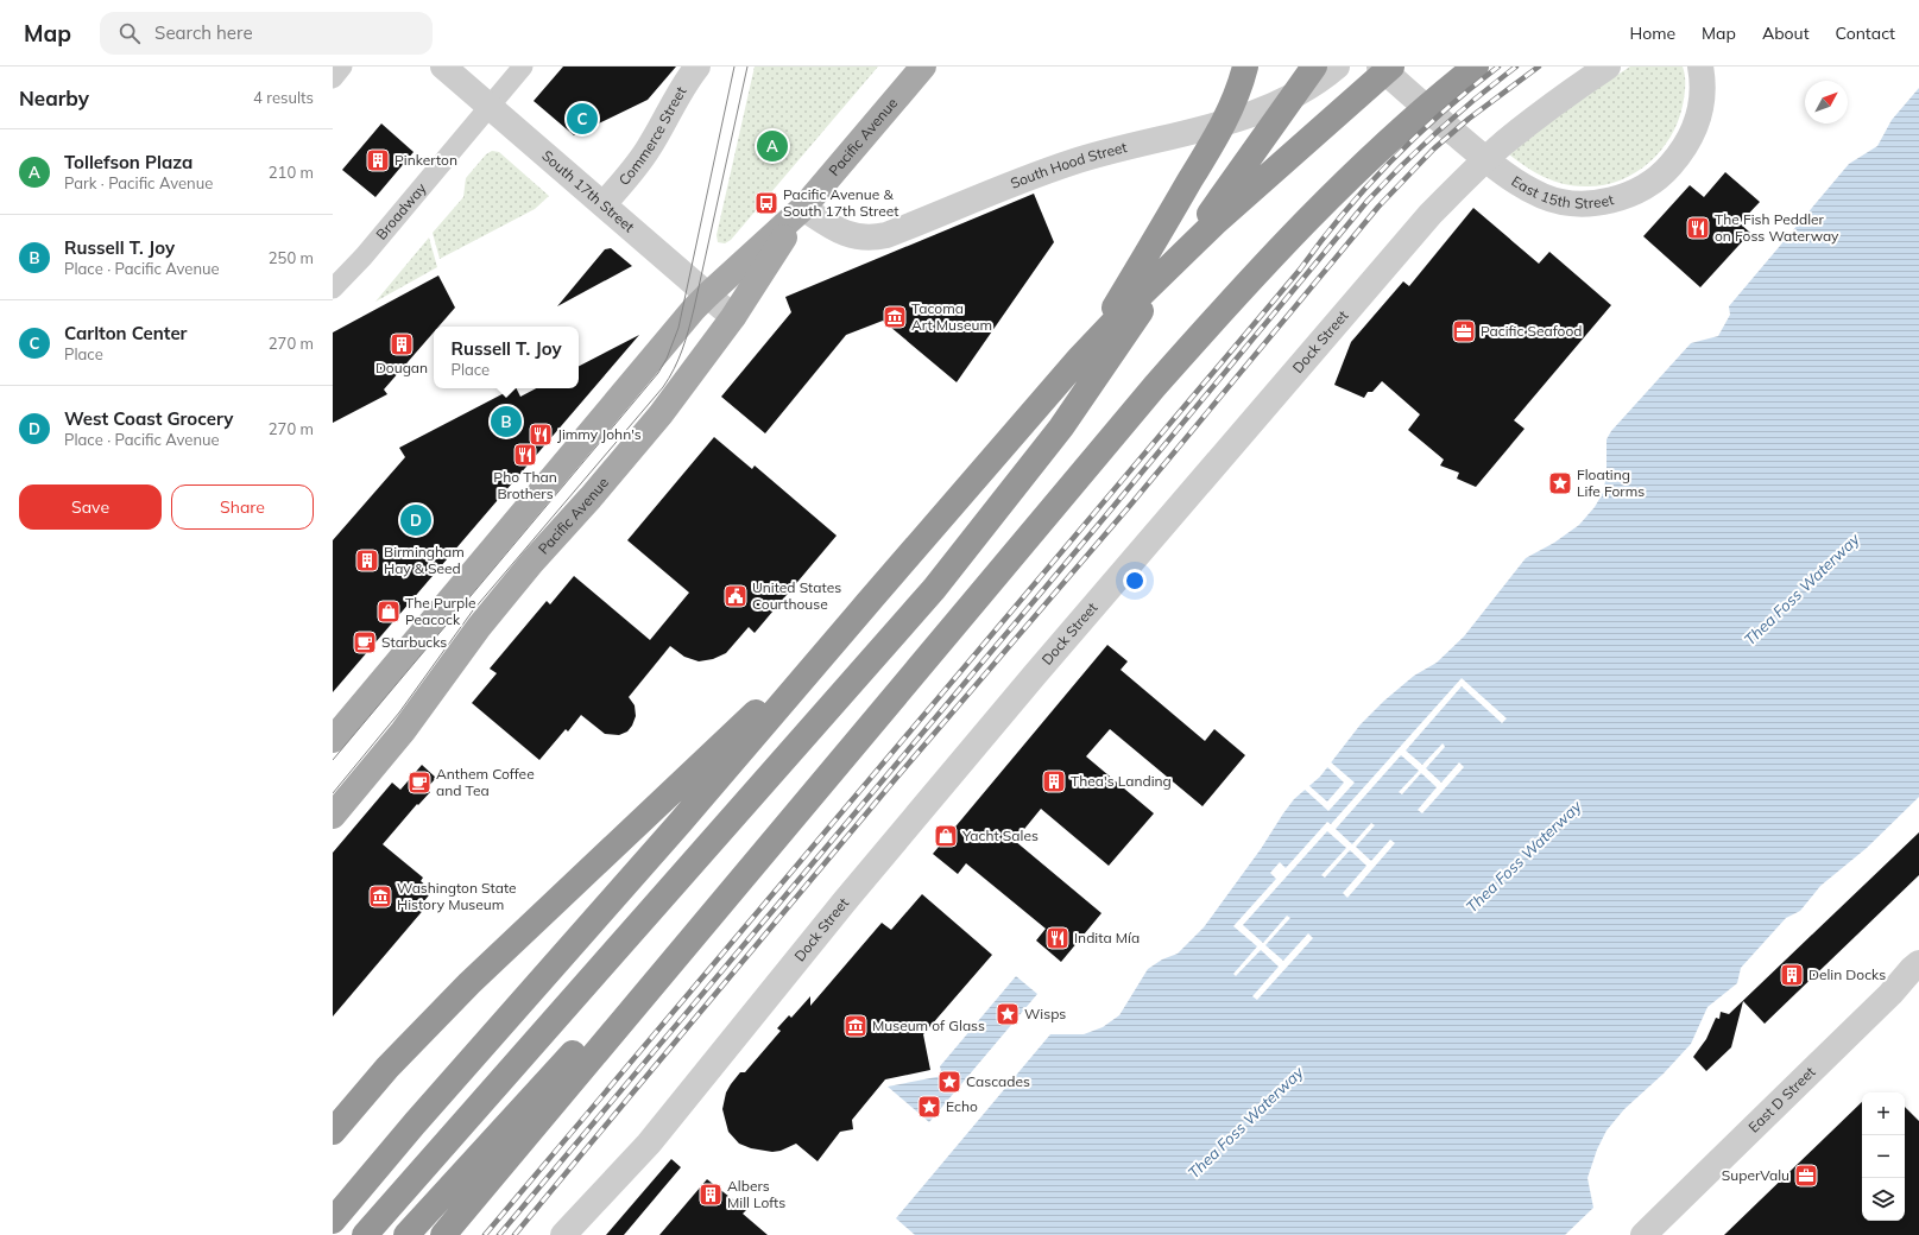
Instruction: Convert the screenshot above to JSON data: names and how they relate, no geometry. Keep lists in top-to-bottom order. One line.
{"streets":{"main road":["Pacific Avenue"],"street":["Commerce Street","South Hood Street","East 15th Street","South 17th Street","Broadway","Dock Street","East D Street"]},"crossings":[["Commerce Street","South 17th Street"],["Pacific Avenue","South Hood Street"],["Pacific Avenue","South 17th Street"],["South 17th Street","Broadway"]],"water":["Thea Foss Waterway"],"places":{"building":["Pinkerton","Dougan","Birmingham Hay & Seed","Thea's Landing","Delin Docks","Albers Mill Lofts"],"bus stop":["Pacific Avenue & South 17th Street"],"restaurant":["The Fish Peddler on Foss Waterway","Jimmy John's","Pho Than Brothers","Indita Mía"],"museum":["Tacoma Art Museum","Washington State History Museum","Museum of Glass"],"office":["Pacific Seafood","SuperValu"],"place":["Floating Life Forms","Wisps","Cascades","Echo"],"public building":["United States Courthouse"],"shop":["The Purple Peacock","Yacht Sales"],"cafe":["Starbucks","Anthem Coffee and Tea"]},"north":"top right","page":{"header":"Map","search":"Search here","nav":["Home","Map","About","Contact"],"heading":["Nearby","4 results"],"pins":["C","A","B","D"],"list":[{"mark":"A","name":"Tollefson Plaza","note":"Park · Pacific Avenue","value":"210 m"},{"mark":"B","name":"Russell T. Joy","note":"Place · Pacific Avenue","value":"250 m"},{"mark":"C","name":"Carlton Center","note":"Place","value":"270 m"},{"mark":"D","name":"West Coast Grocery","note":"Place · Pacific Avenue","value":"270 m"}],"popup":["Russell T. Joy","Place"],"buttons":["Save","Share"],"map_buttons":["+","−"]}}
